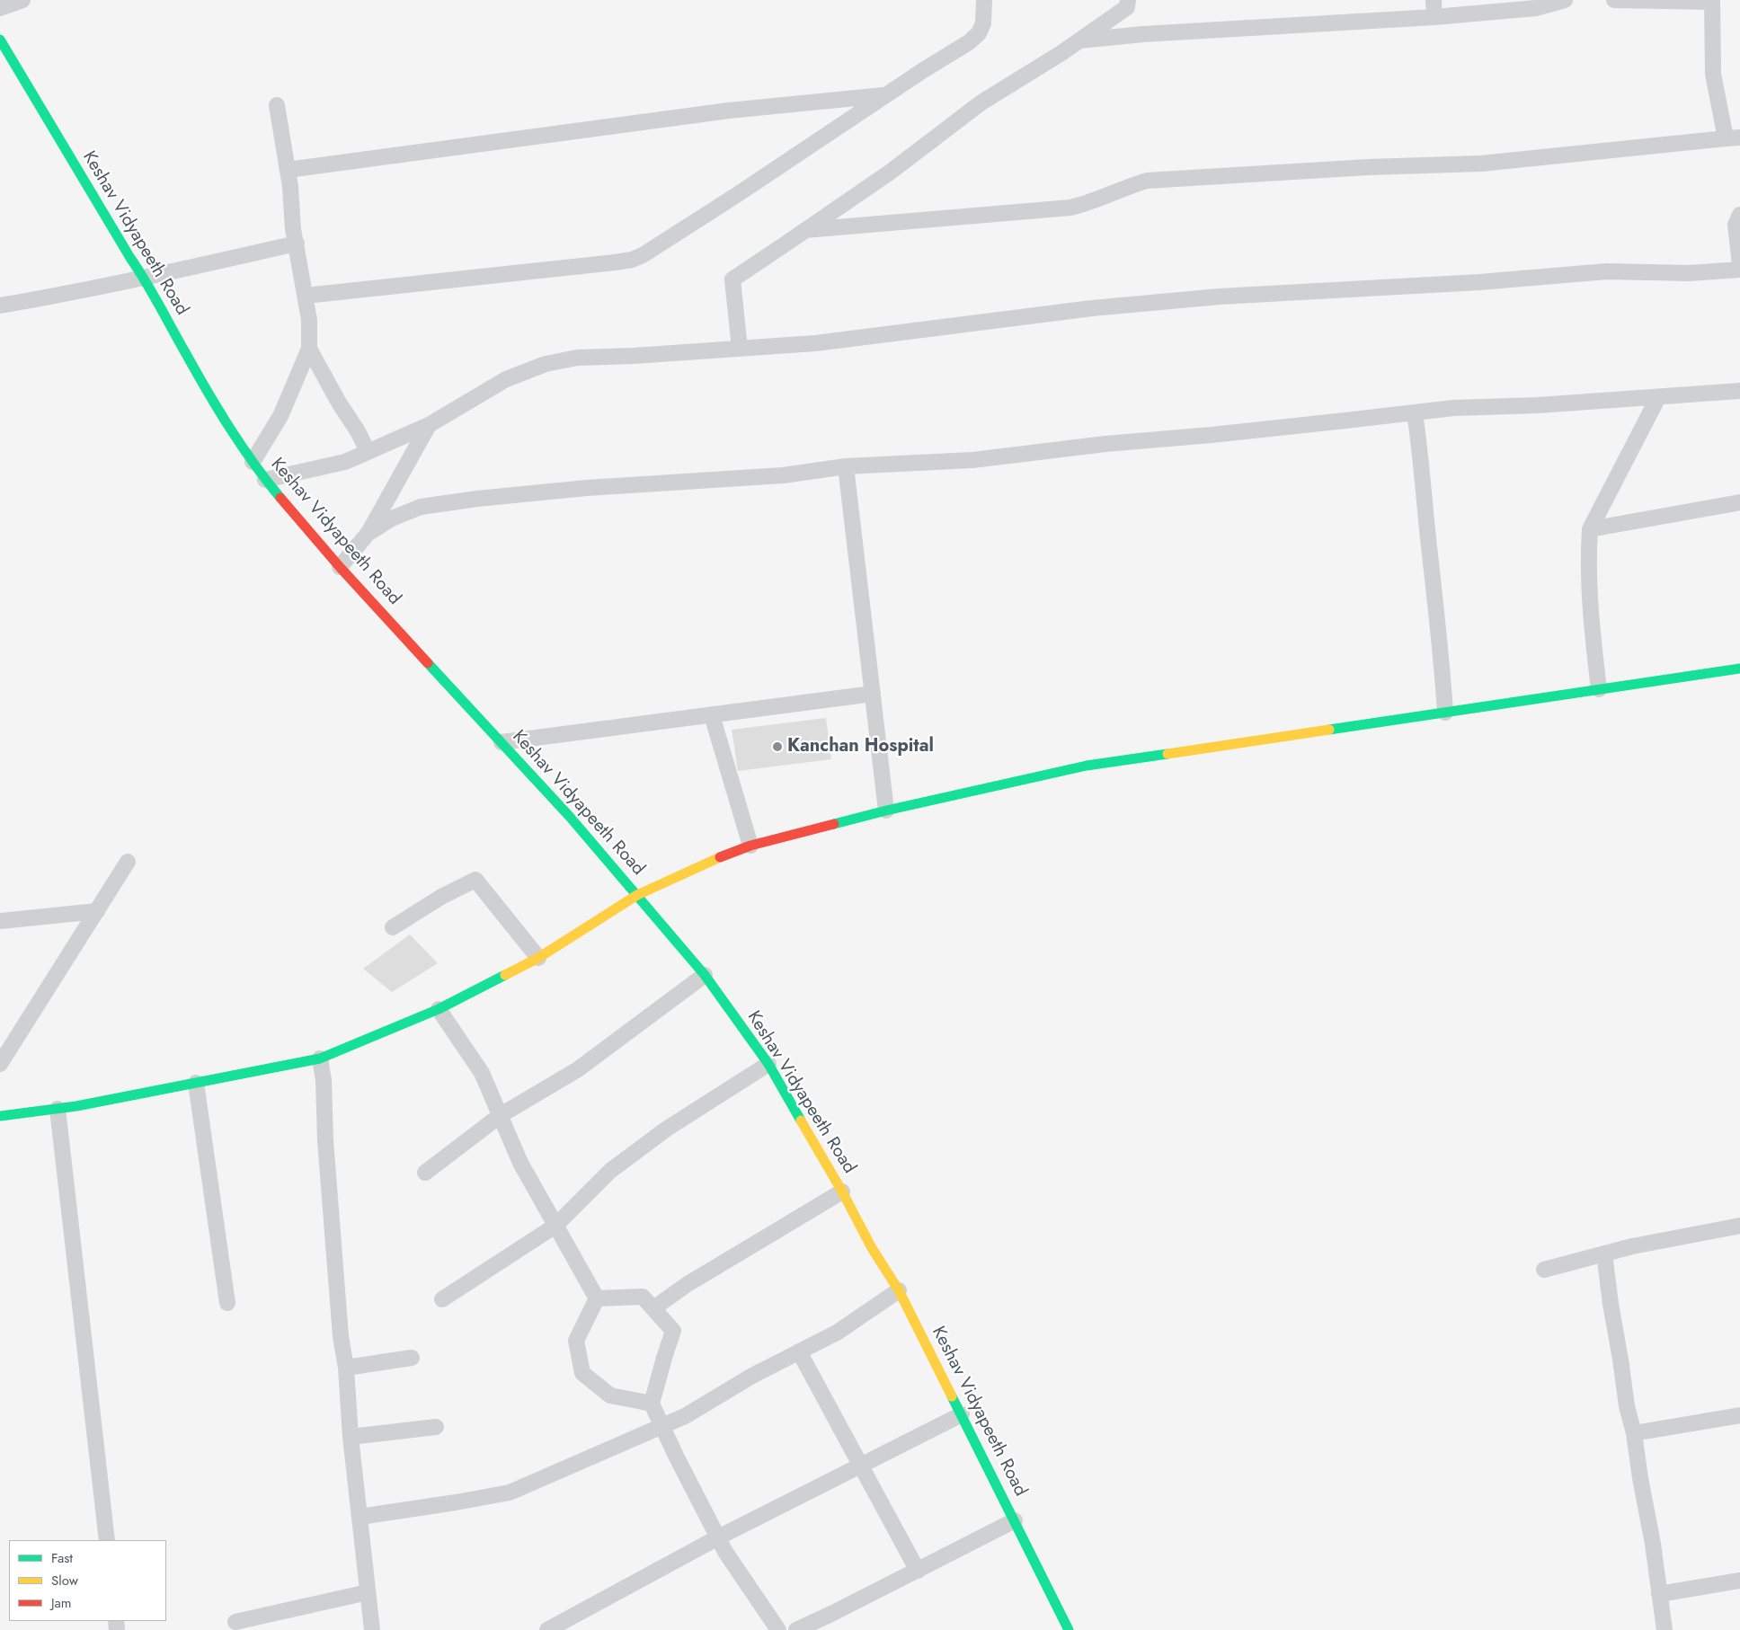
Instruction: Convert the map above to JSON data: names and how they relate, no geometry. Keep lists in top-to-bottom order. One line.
{"streets":{"street":["Keshav Vidyapeeth Road"]},"places":["Kanchan Hospital"],"legend":["Fast","Slow","Jam"]}
